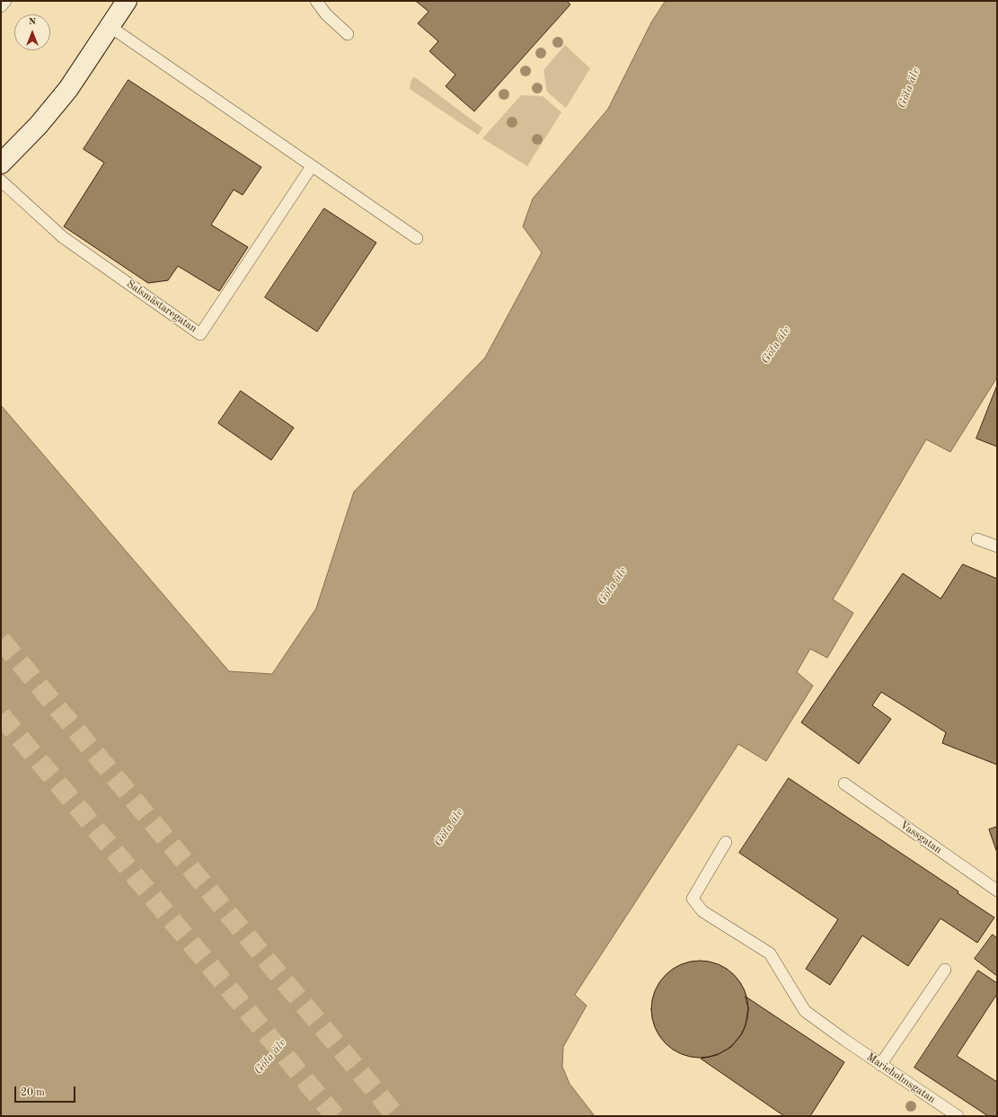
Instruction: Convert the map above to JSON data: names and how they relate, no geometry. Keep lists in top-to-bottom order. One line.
{"streets":{"lane":["Salsmästaregatan","Vassgatan","Marieholmsgatan"]},"water":["Göta älv"],"scale_bar":"20 m","north":"top"}
